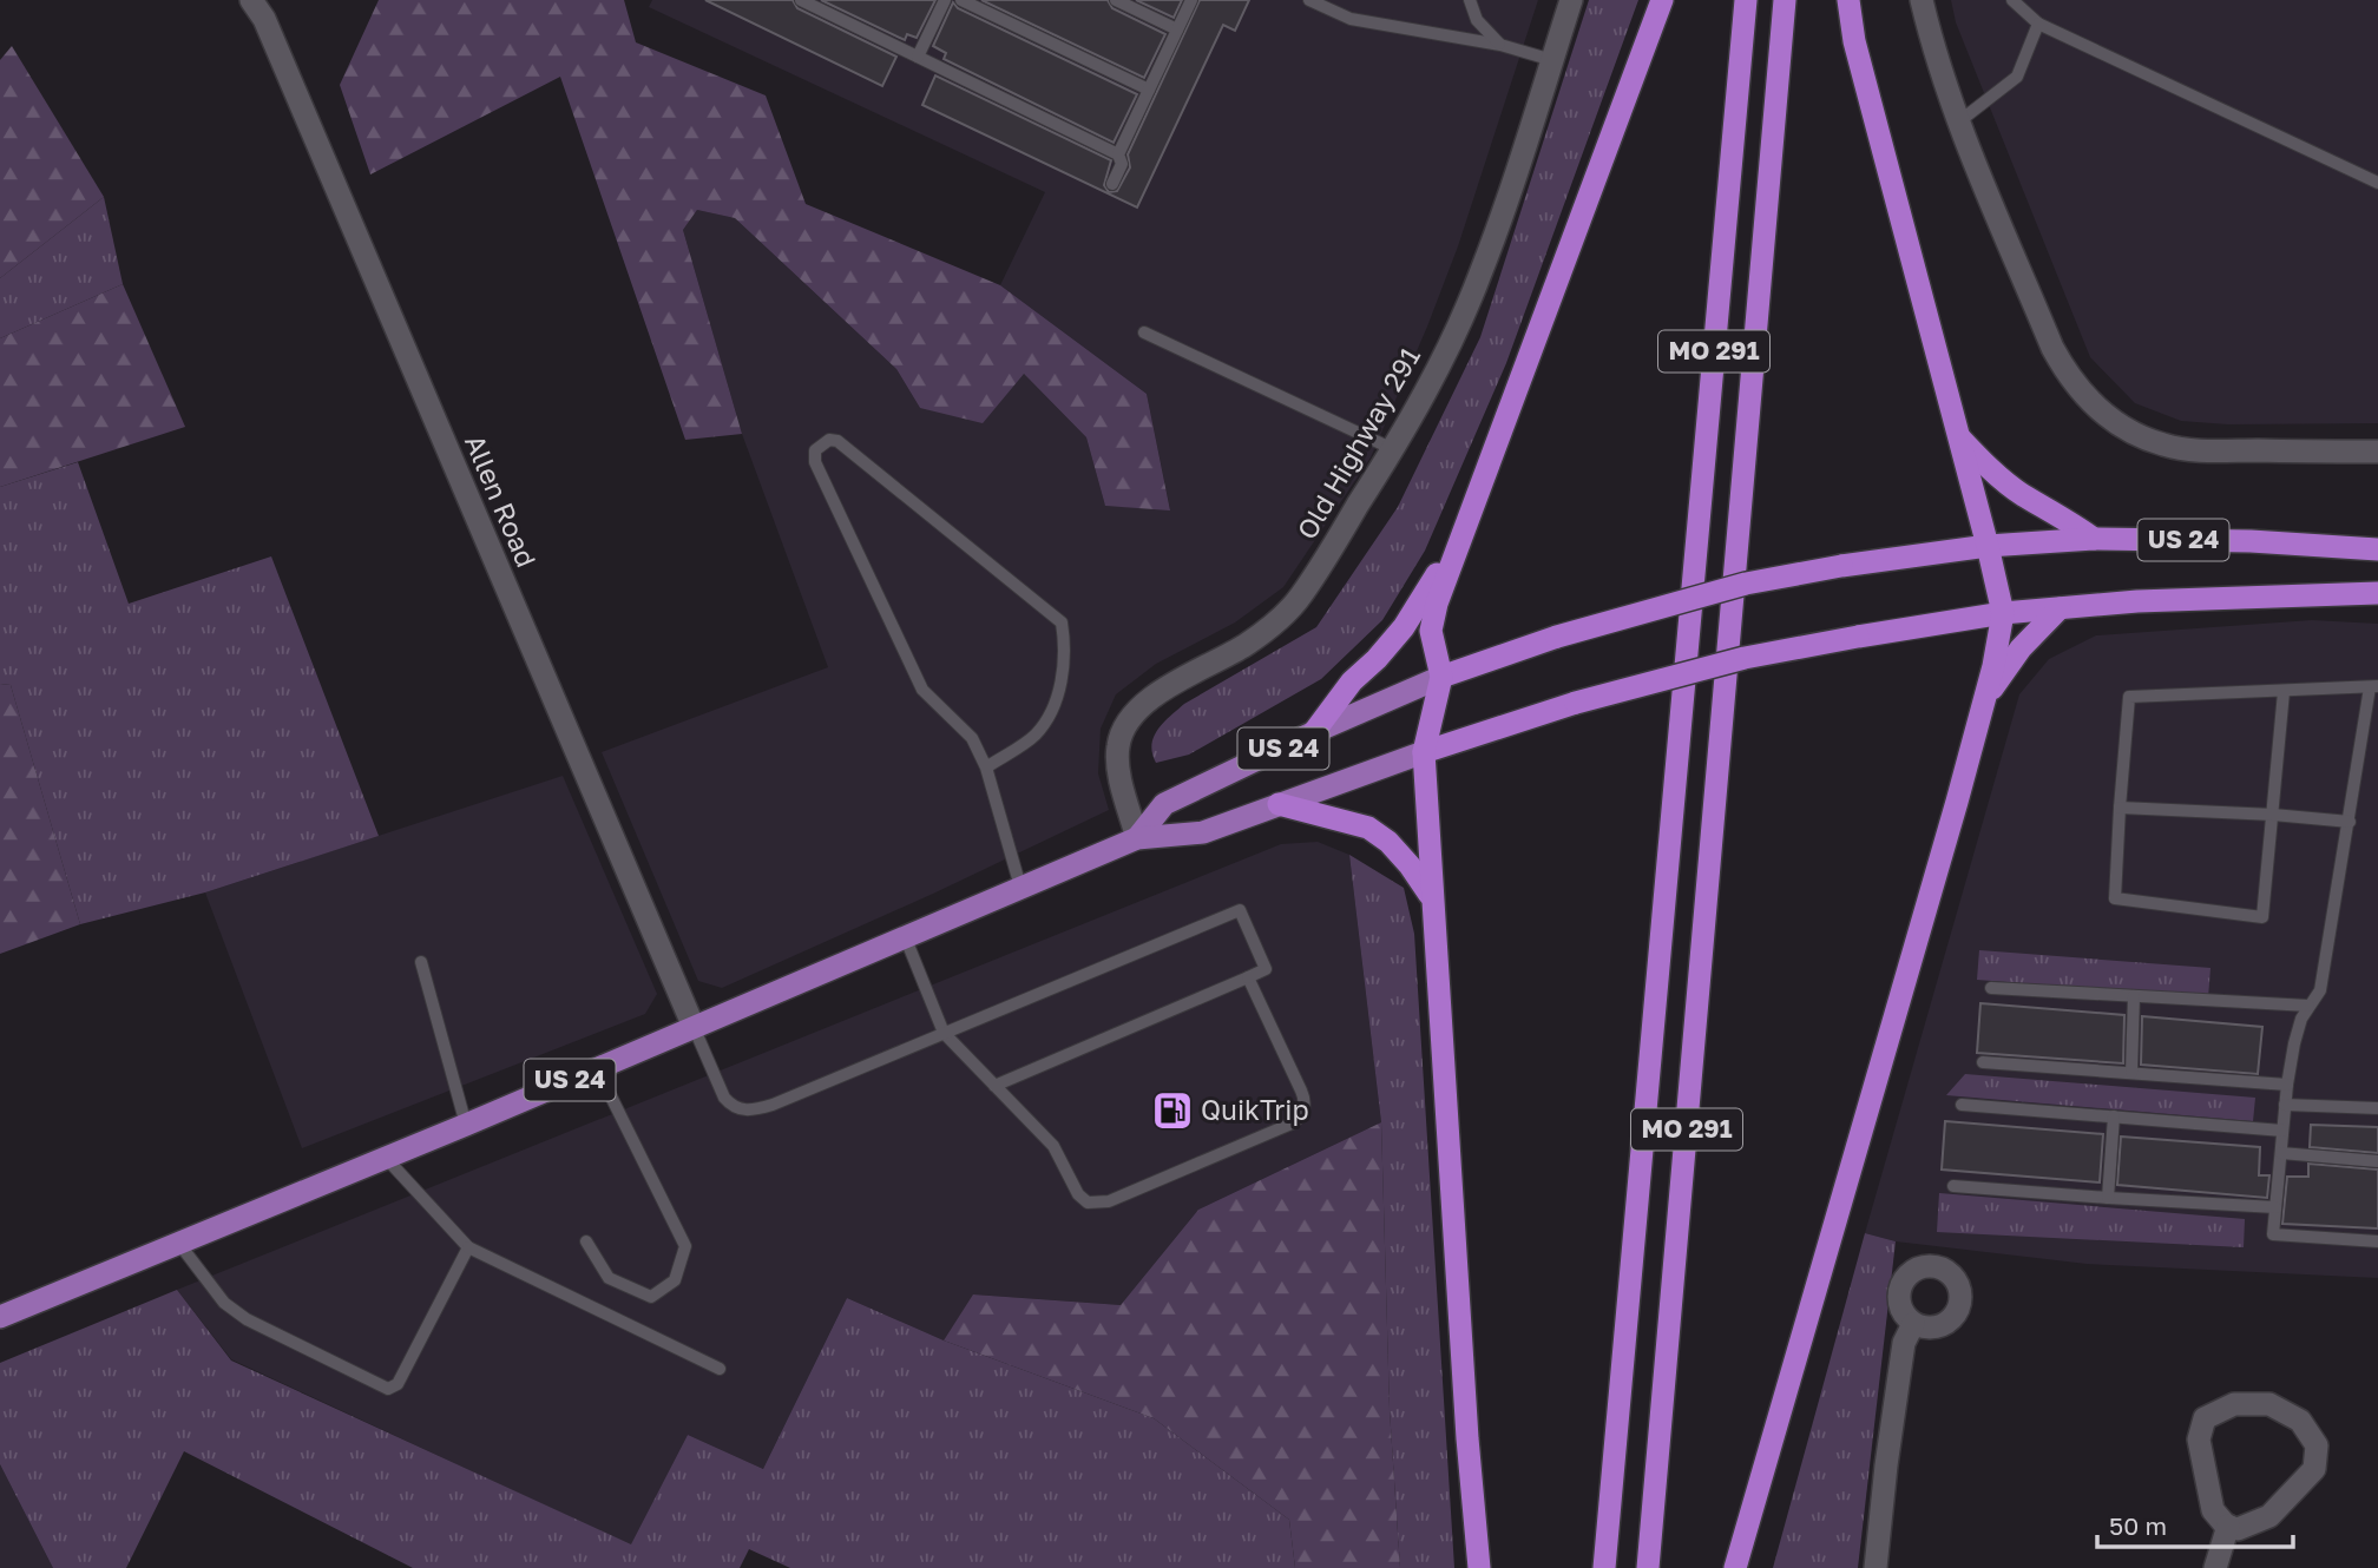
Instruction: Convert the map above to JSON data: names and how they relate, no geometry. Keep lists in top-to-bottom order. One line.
{"streets":{"highway":["MO 291","US 24"],"street":["Old Highway 291","Allen Road"]},"crossings":[["Old Highway 291","US 24"],["Allen Road","US 24"]],"places":{"fuel station":["QuikTrip"]},"scale_bar":"50 m"}
